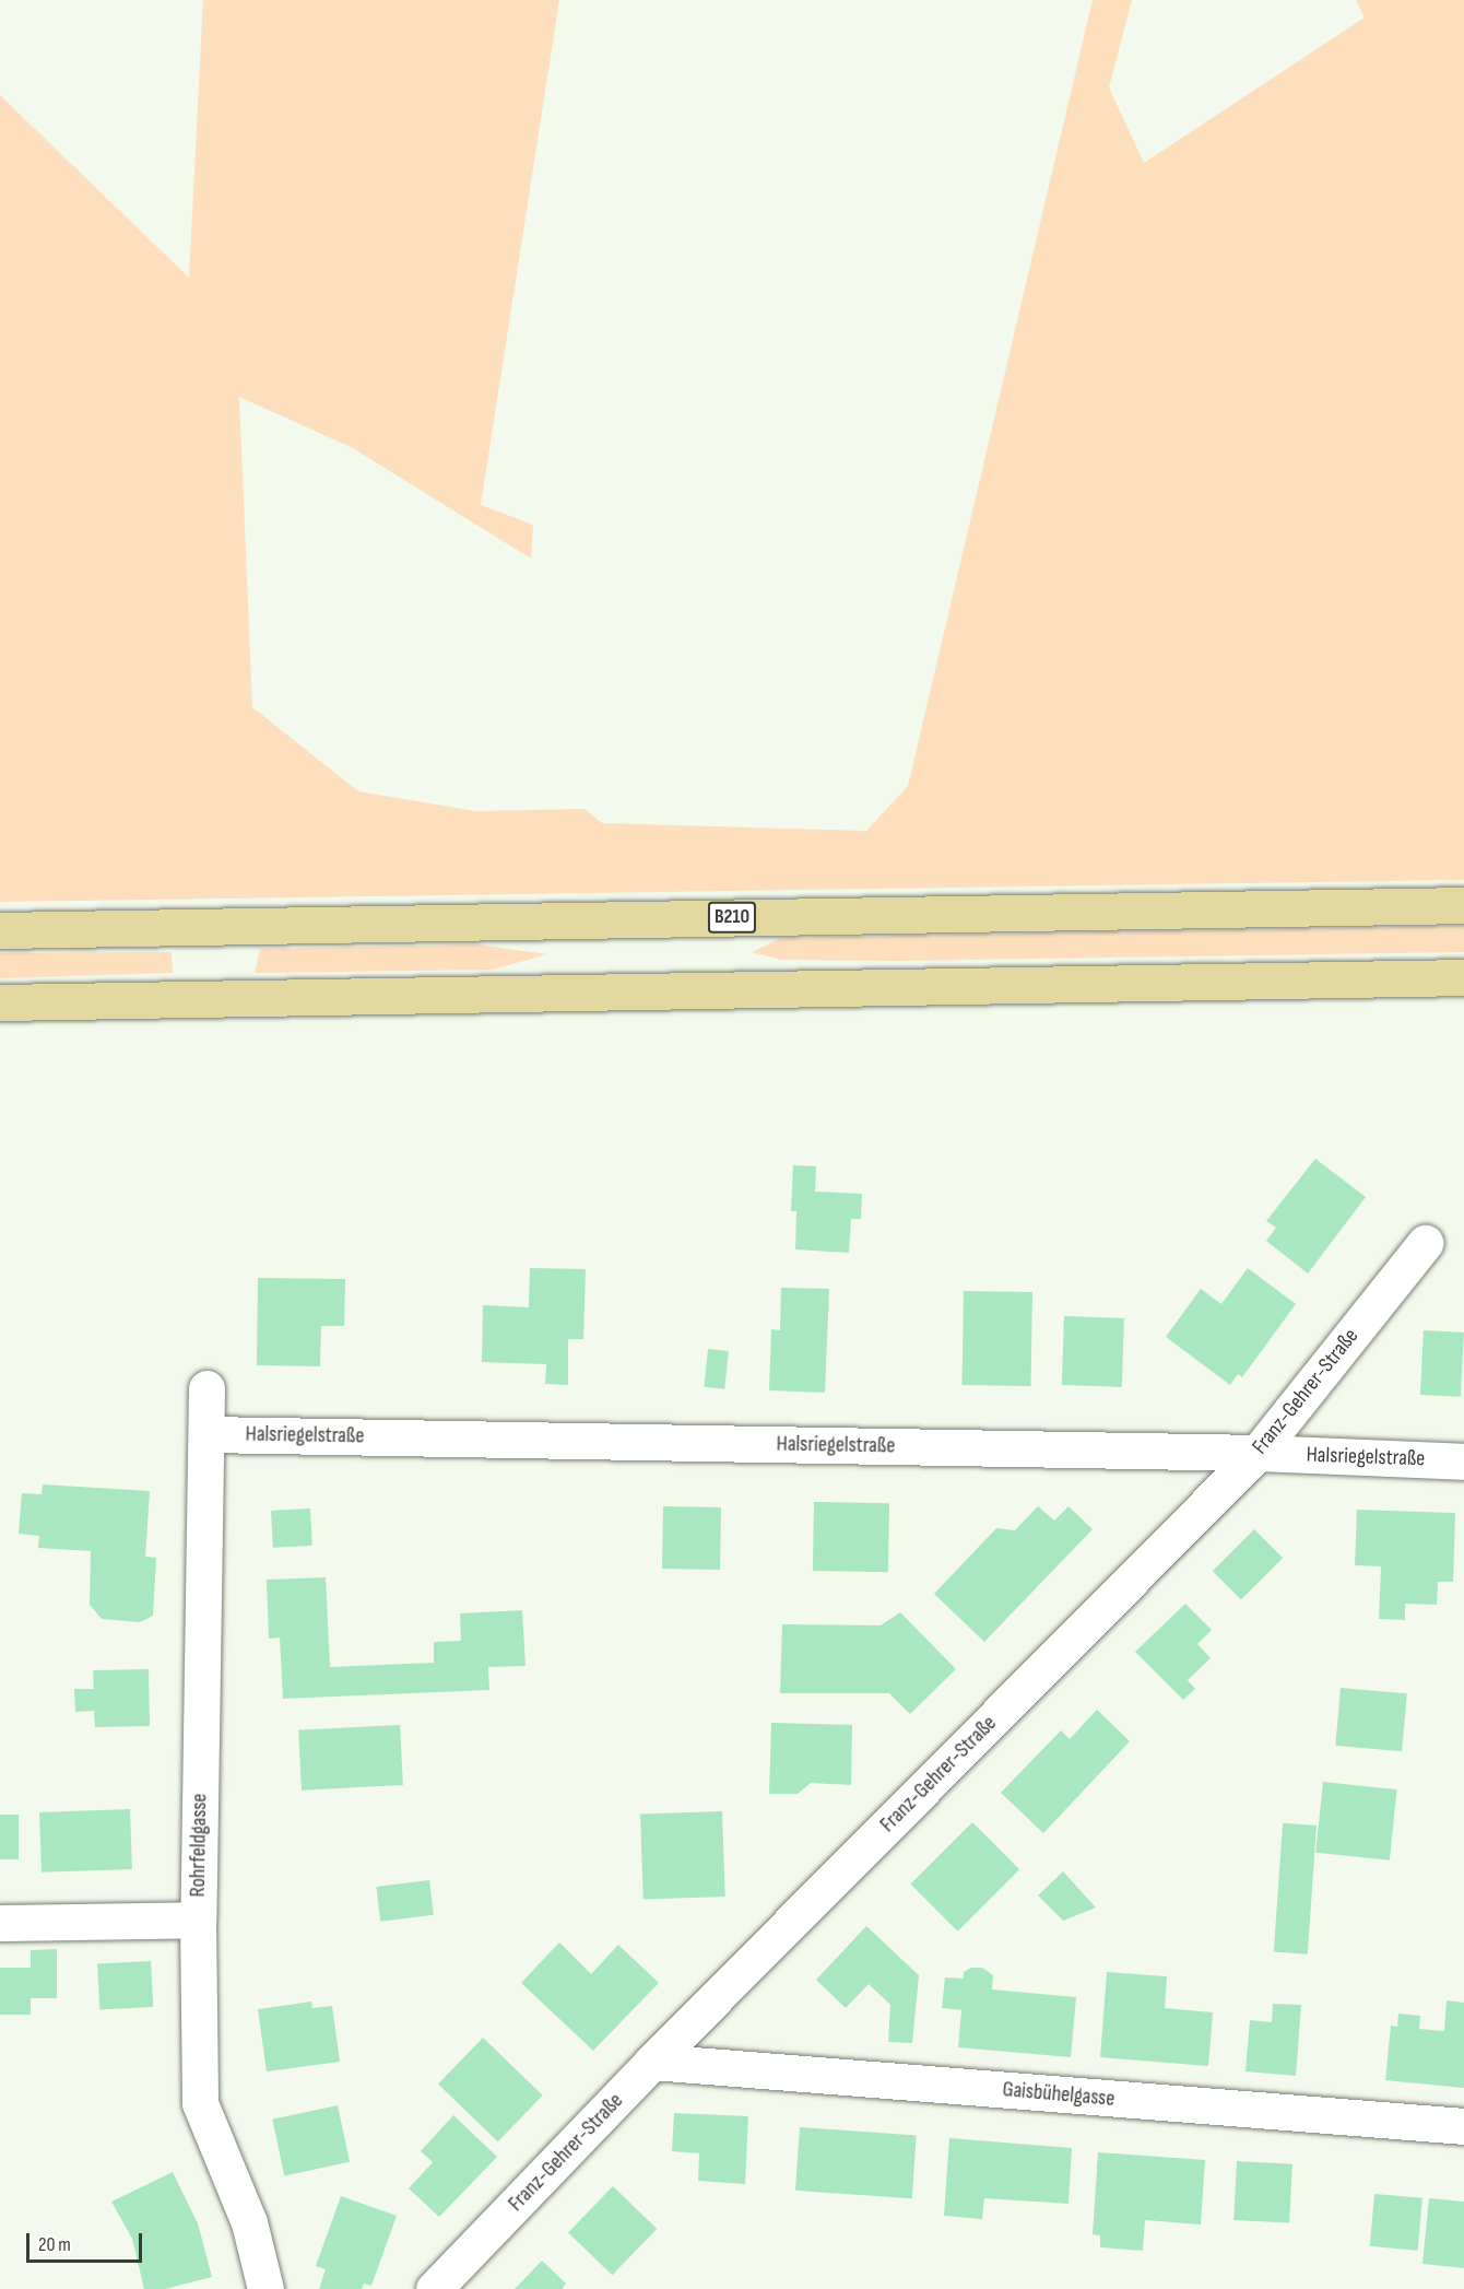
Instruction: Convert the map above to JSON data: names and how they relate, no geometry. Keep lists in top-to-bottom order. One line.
{"streets":{"main road":["B210"],"street":["Franz-Gehrer-Straße","Halsriegelstraße","Rohrfeldgasse","Gaisbühelgasse"]},"crossings":[["Franz-Gehrer-Straße","Halsriegelstraße"],["Franz-Gehrer-Straße","Gaisbühelgasse"],["Halsriegelstraße","Rohrfeldgasse"]],"scale_bar":"20 m"}
